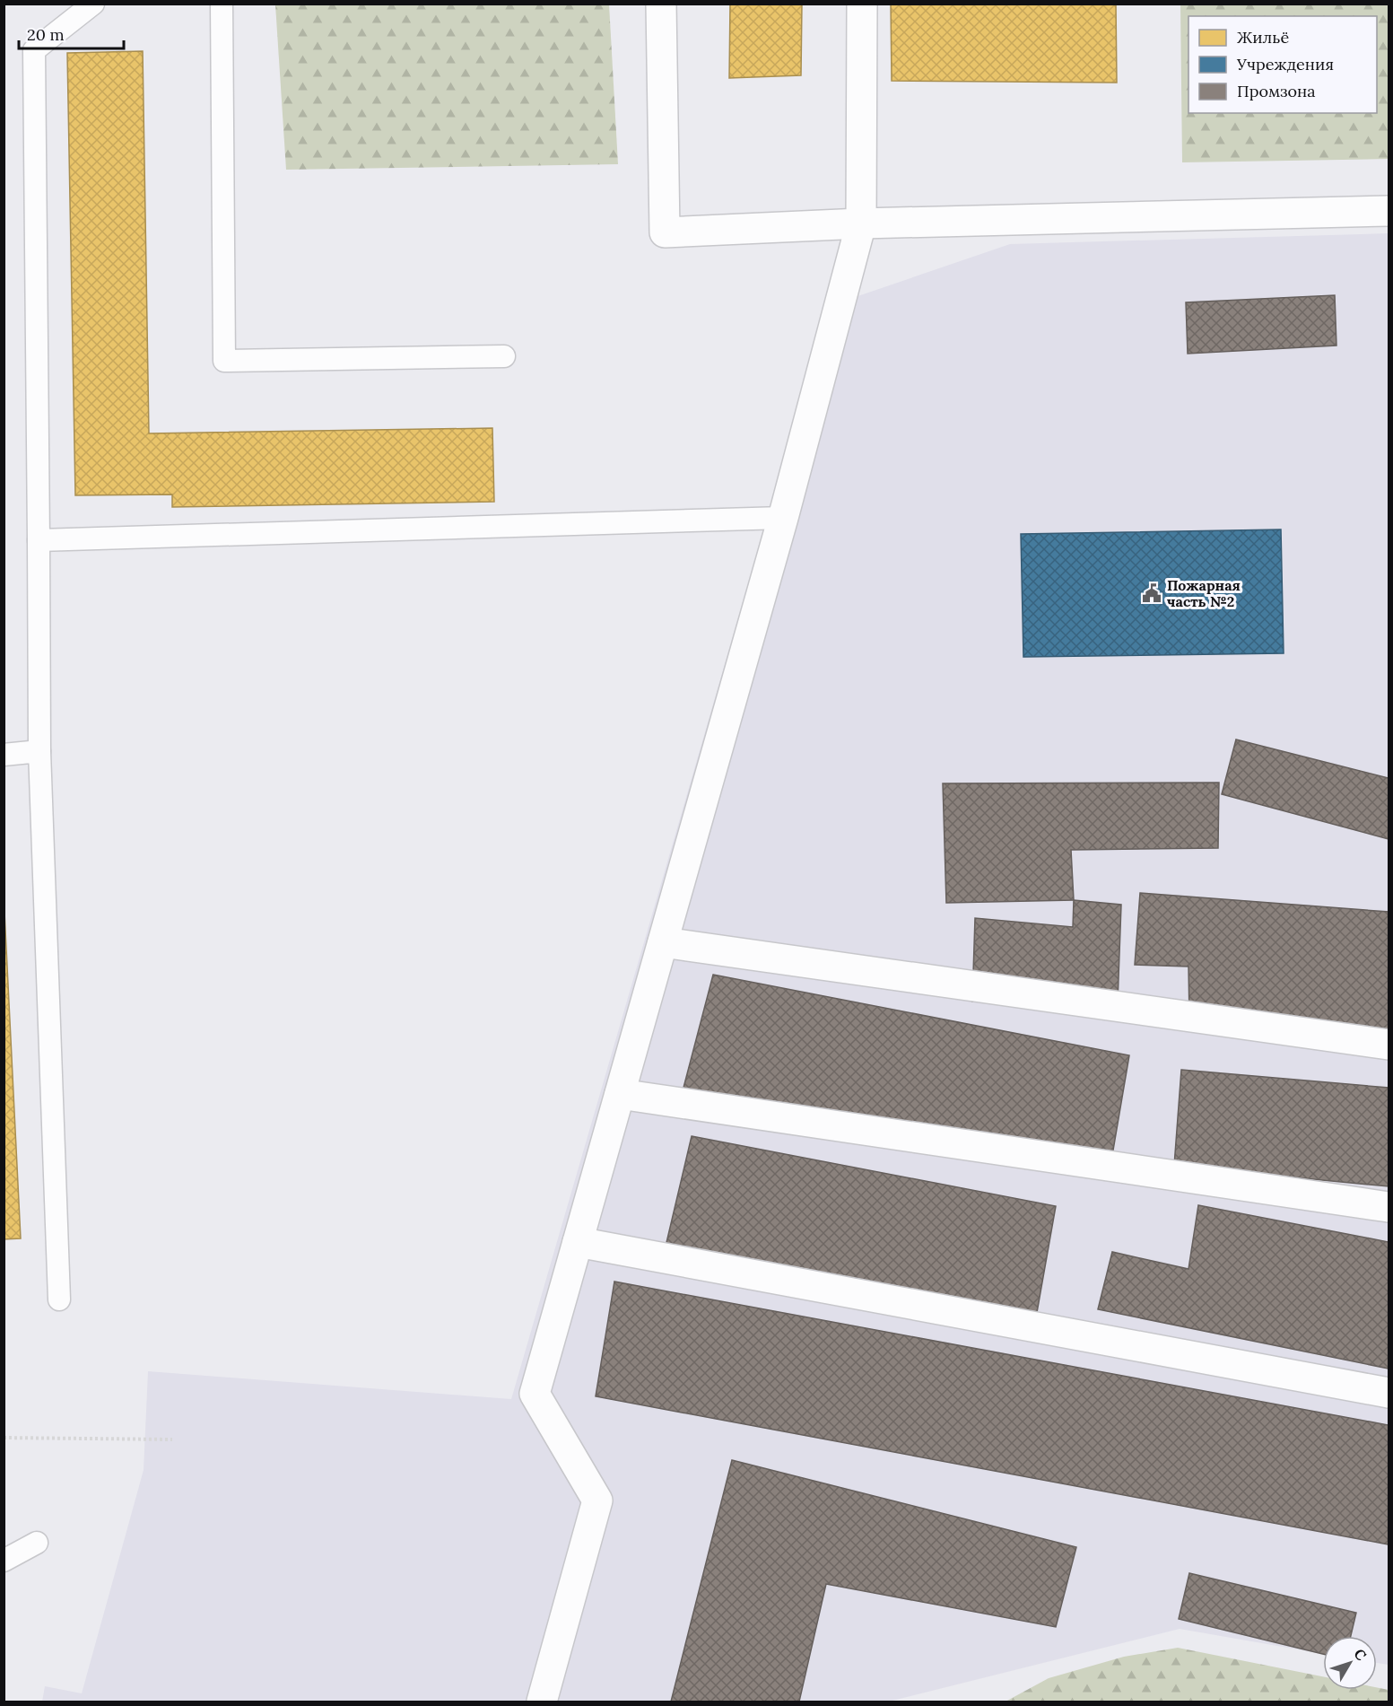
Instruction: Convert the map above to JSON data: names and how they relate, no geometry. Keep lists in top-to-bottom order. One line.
{"places":{"public building":["Пожарная часть №2"]},"legend":["Жильё","Учреждения","Промзона"],"scale_bar":"20 m","north":"top right"}
